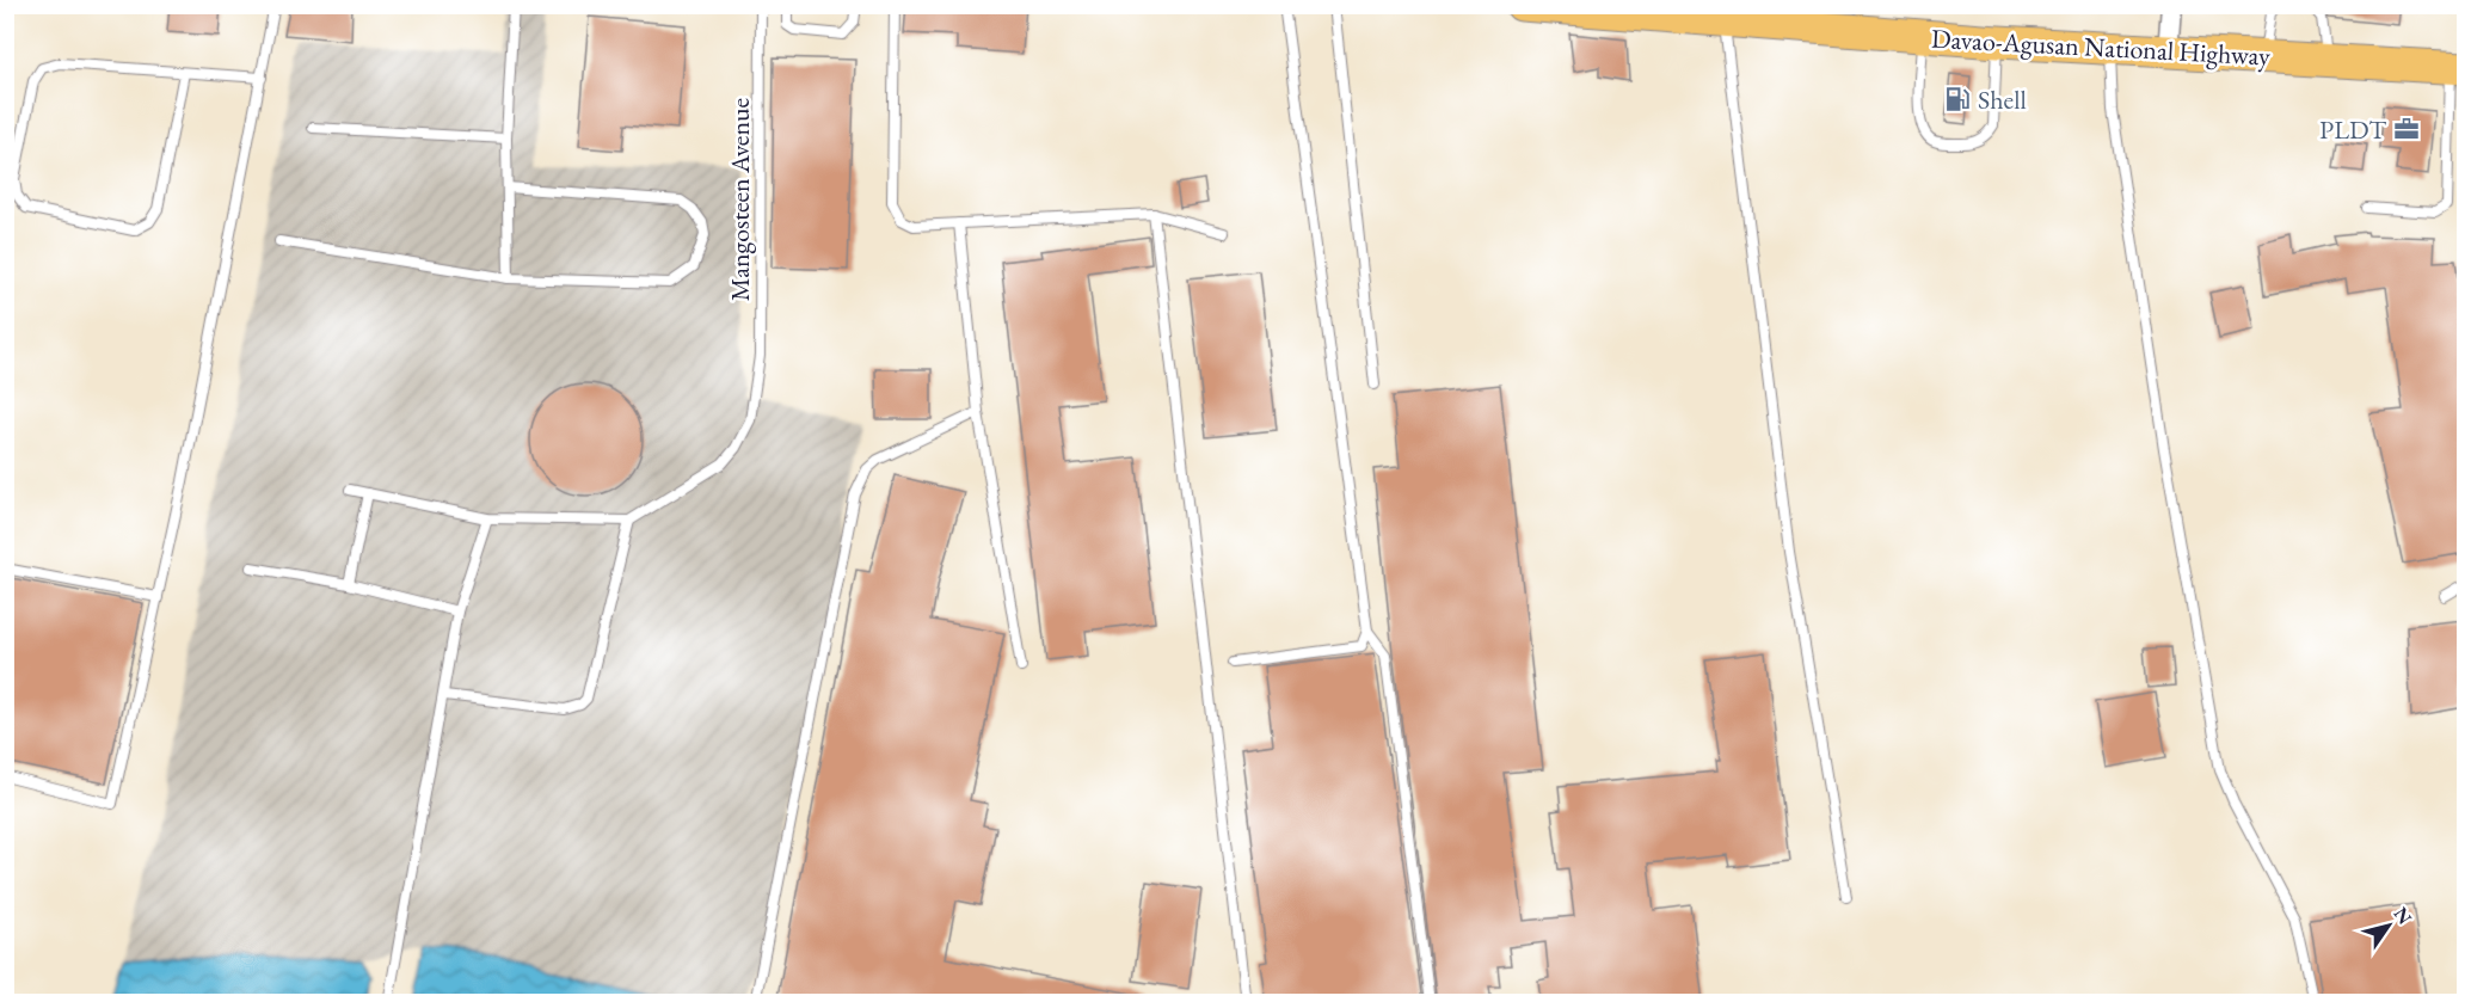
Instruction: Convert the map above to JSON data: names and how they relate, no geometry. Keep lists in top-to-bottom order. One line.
{"streets":{"main road":["Davao-Agusan National Highway"],"lane":["Mangosteen Avenue"]},"places":{"fuel station":["Shell"],"office":["PLDT"]},"north":"top right"}
